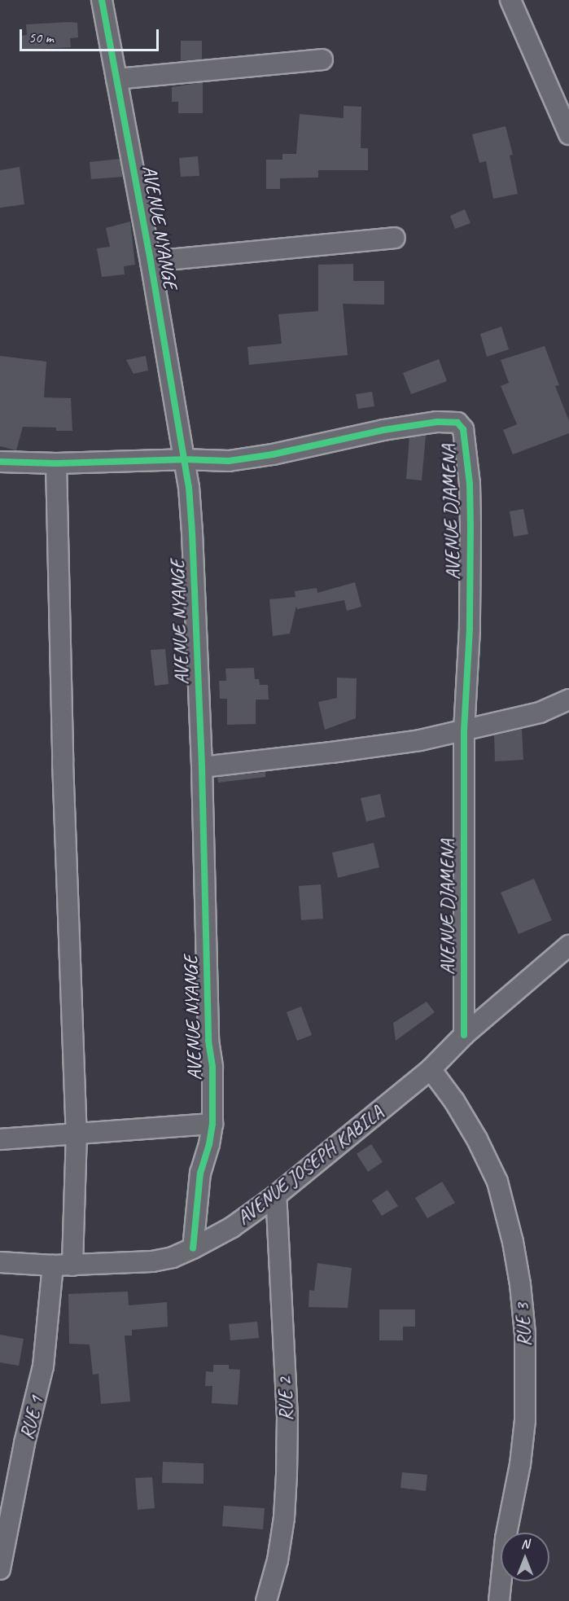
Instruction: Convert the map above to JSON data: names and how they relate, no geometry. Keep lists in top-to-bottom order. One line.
{"streets":{"street":["AVENUE NYANGE","AVENUE DJAMENA","AVENUE JOSEPH KABILA","RUE 3","RUE 2","RUE 1"]},"crossings":[["AVENUE NYANGE","AVENUE DJAMENA"],["AVENUE NYANGE","AVENUE JOSEPH KABILA"],["AVENUE DJAMENA","AVENUE JOSEPH KABILA"],["AVENUE JOSEPH KABILA","RUE 3"],["AVENUE JOSEPH KABILA","RUE 2"],["AVENUE JOSEPH KABILA","RUE 1"]],"scale_bar":"50 m","north":"top"}
